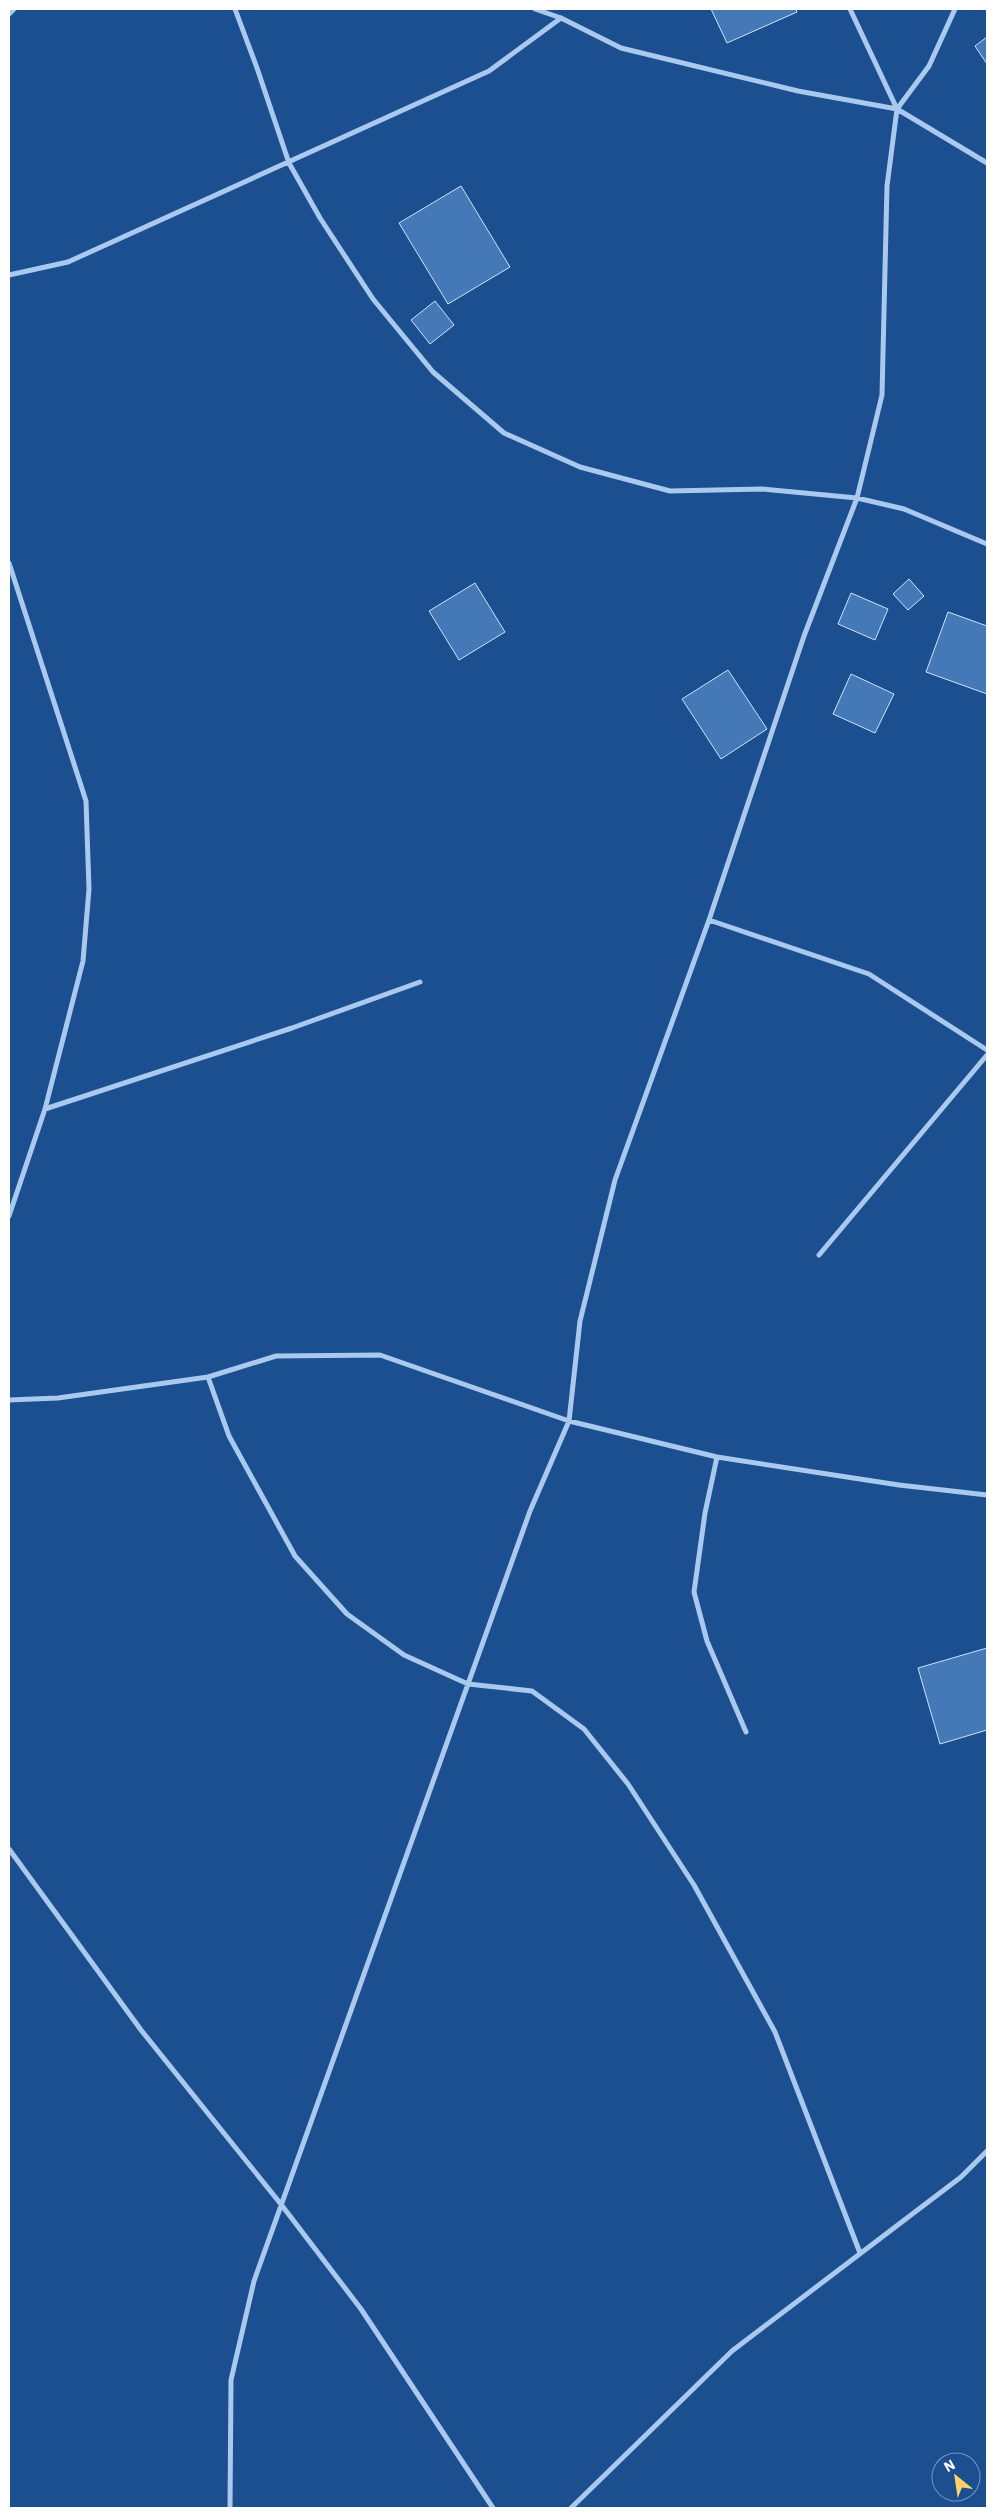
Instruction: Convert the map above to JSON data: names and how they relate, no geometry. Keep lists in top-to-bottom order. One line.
{"north":"top left"}
